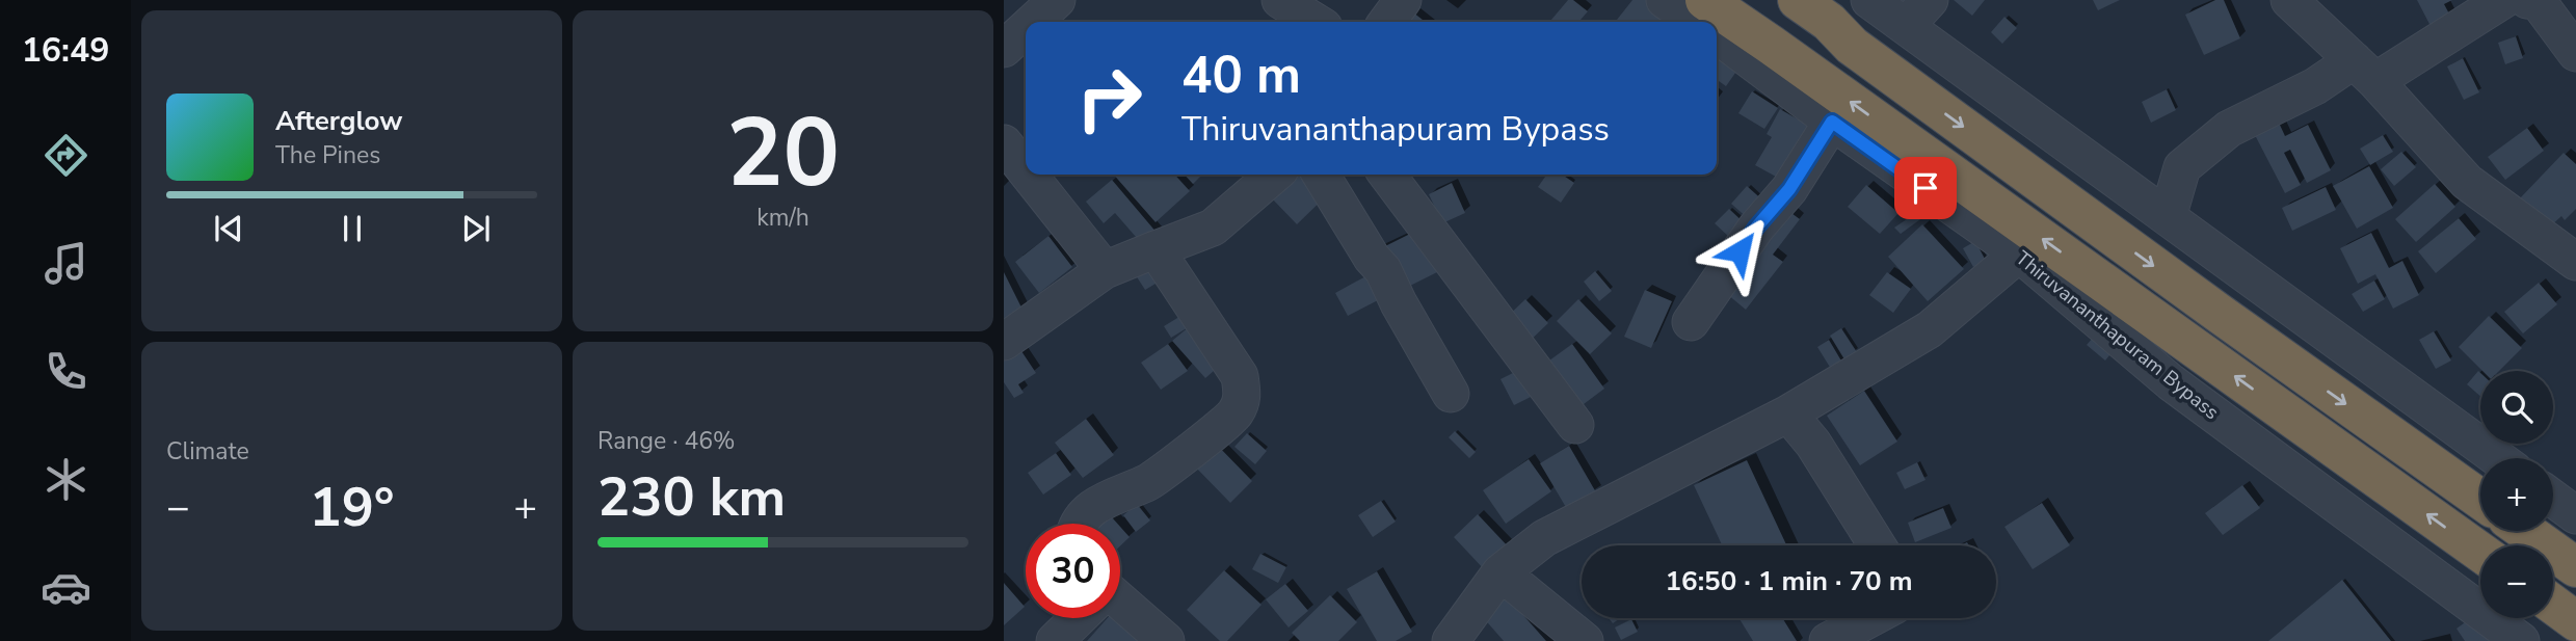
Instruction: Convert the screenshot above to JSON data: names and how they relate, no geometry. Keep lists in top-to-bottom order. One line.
{"streets":{"highway":["Thiruvananthapuram Bypass"]},"page":{"tabs":"16:49","tile":[["20","km/h"],"Climate",["Range · 46%","230 km"]],"turn":["40 m","Thiruvananthapuram Bypass"],"song":["Afterglow","The Pines"],"map_buttons":["+","−"],"heat":["−","19°","+"],"limit":"30","trip":"16:50 · 1 min · 70 m"}}
